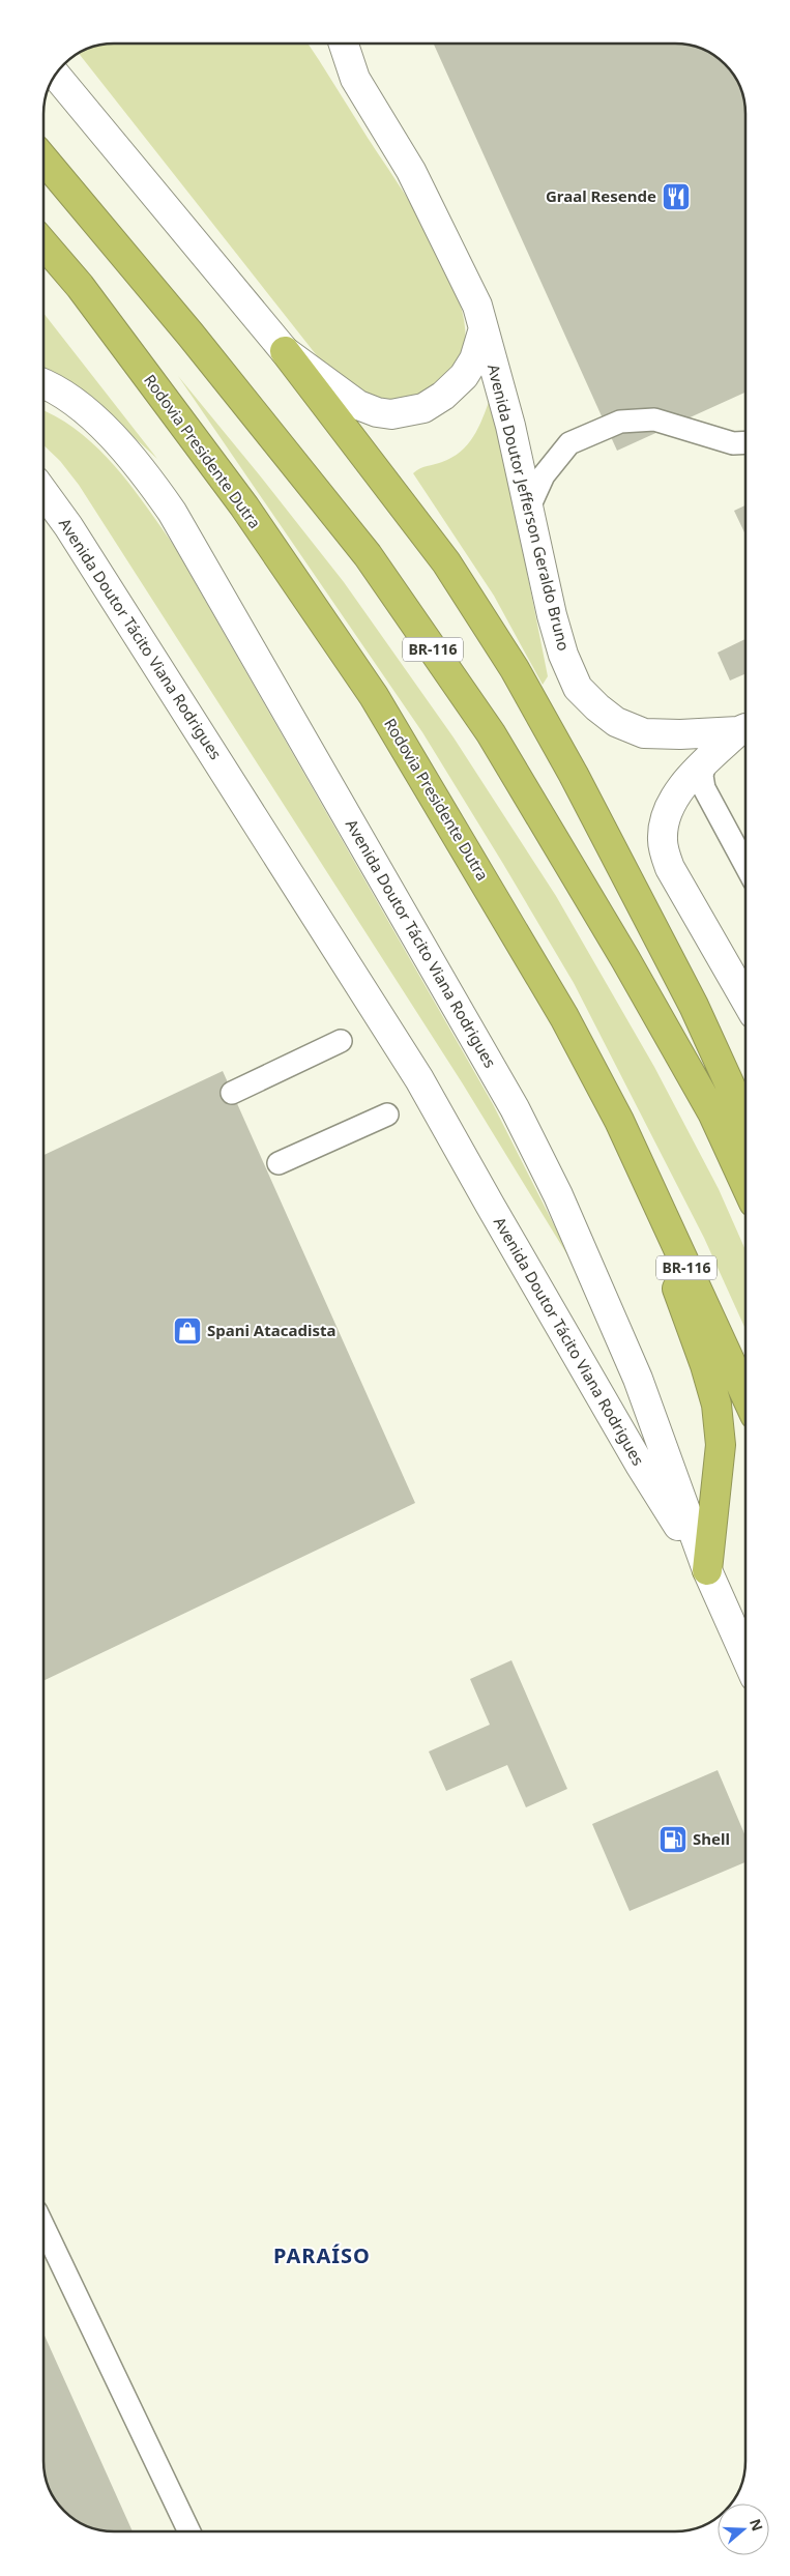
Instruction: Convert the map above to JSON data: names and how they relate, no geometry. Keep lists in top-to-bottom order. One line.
{"streets":{"highway":["Rodovia Presidente Dutra","BR-116"],"main road":["Avenida Doutor Jefferson Geraldo Bruno","Avenida Doutor Tácito Viana Rodrigues"]},"districts":["PARAÍSO"],"places":{"restaurant":["Graal Resende"],"shop":["Spani Atacadista"],"fuel station":["Shell"]},"north":"right"}
